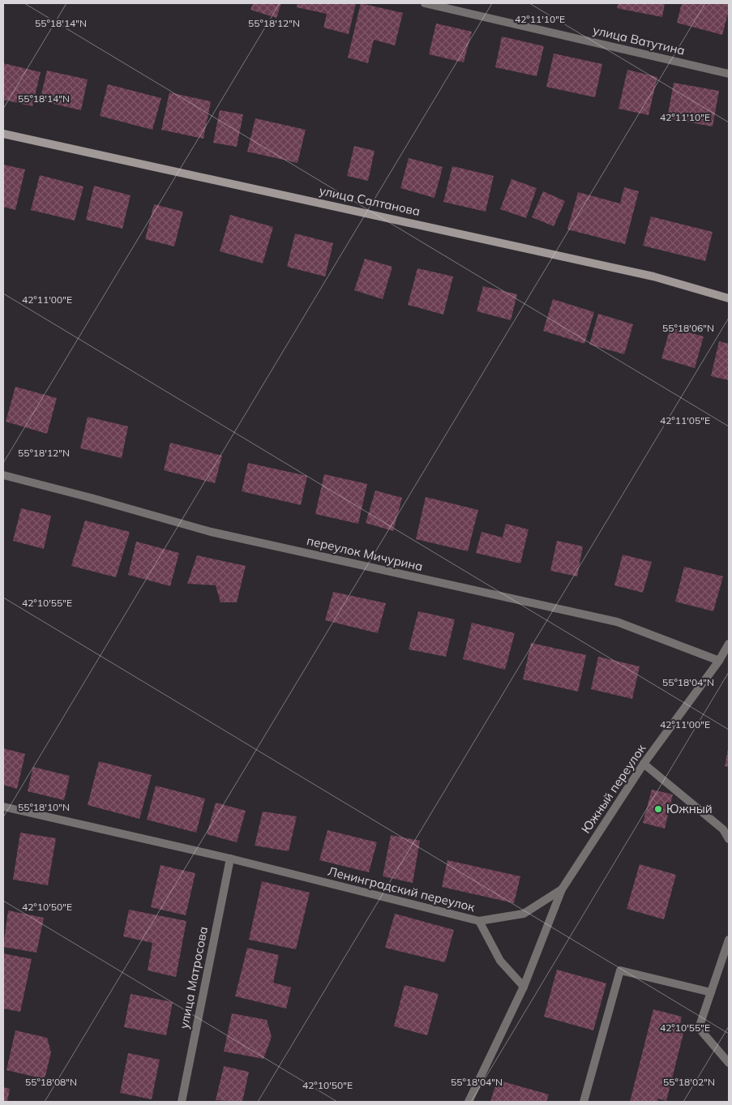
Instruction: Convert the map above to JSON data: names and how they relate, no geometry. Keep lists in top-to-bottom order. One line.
{"streets":{"main road":["улица Салтанова"],"street":["улица Ватутина","переулок Мичурина","Южный переулок","Ленинградский переулок","улица Матросова"]},"crossings":[["переулок Мичурина","Южный переулок"],["Южный переулок","Ленинградский переулок"],["Ленинградский переулок","улица Матросова"]],"places":["Южный"],"coordinates":["42°11'10\"E","55°18'12\"N","55°18'14\"N","42°11'00\"E","55°18'06\"N","42°11'05\"E","42°10'55\"E","55°18'04\"N","55°18'10\"N","42°10'50\"E","55°18'08\"N","55°18'02\"N"]}
